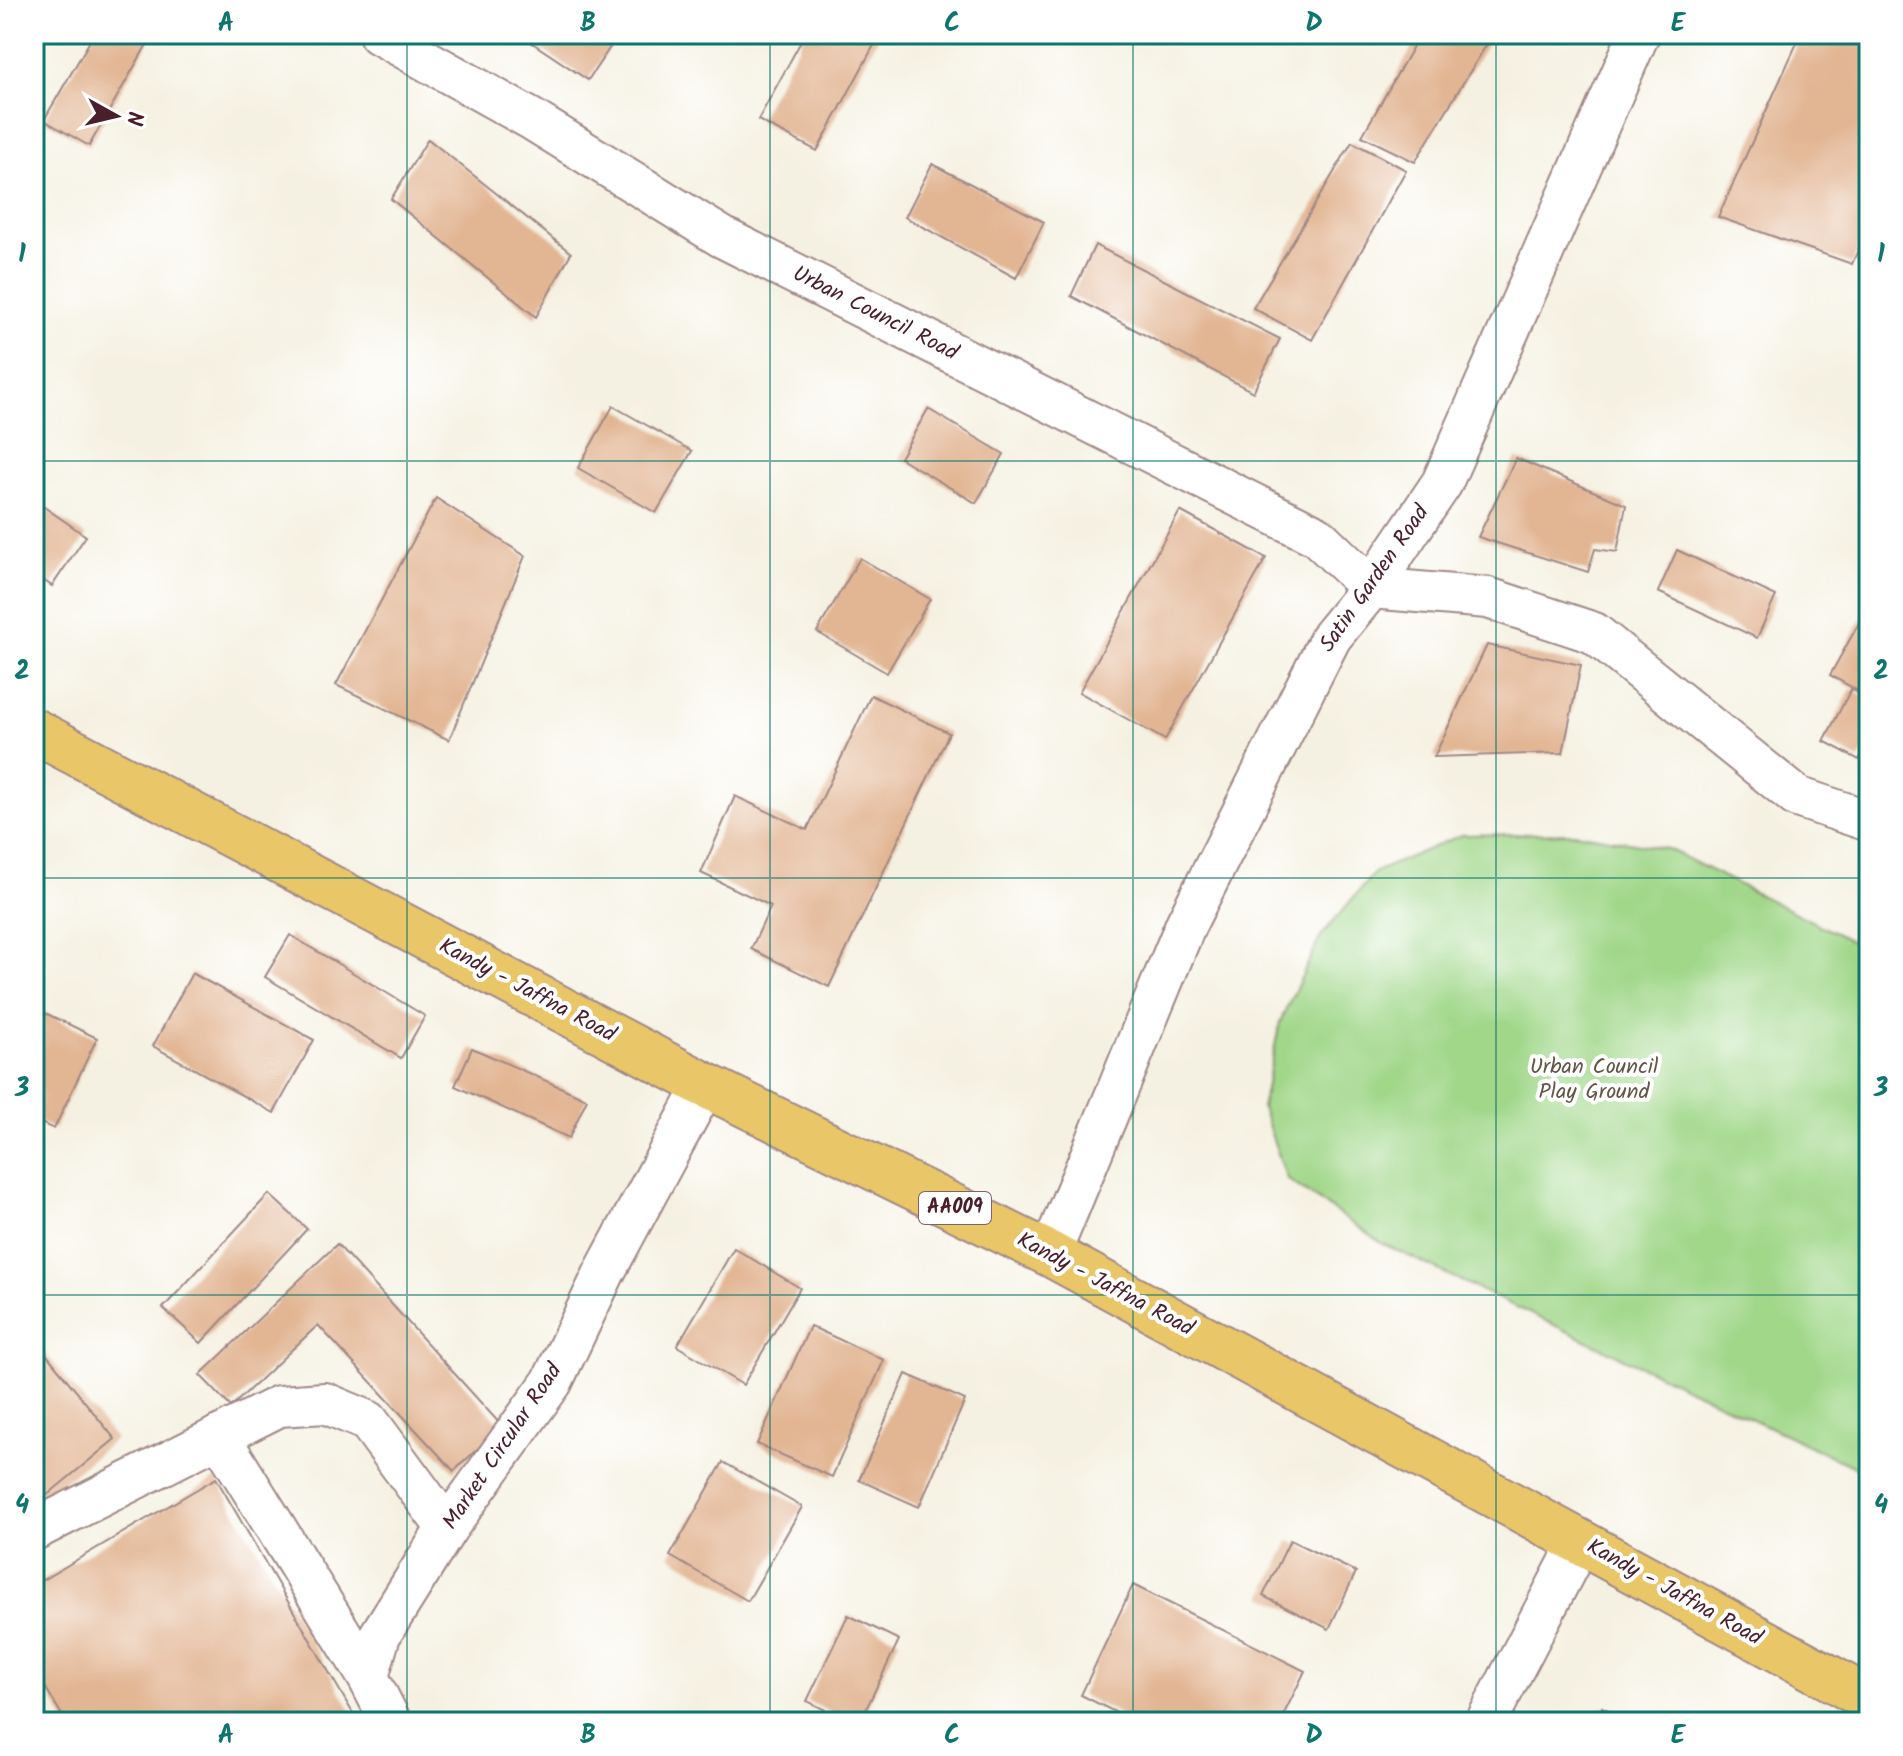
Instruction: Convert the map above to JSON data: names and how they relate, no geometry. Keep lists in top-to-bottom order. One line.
{"streets":{"highway":["Kandy - Jaffna Road","AA009"],"street":["Urban Council Road","Satin Garden Road","Market Circular Road"]},"crossings":[["Urban Council Road","Satin Garden Road"],["Satin Garden Road","Kandy - Jaffna Road"],["Kandy - Jaffna Road","Market Circular Road"]],"parks":["Urban Council Play Ground"],"north":"right","grid":{"columns":["A","B","C","D","E"],"rows":["1","2","3","4"]}}
